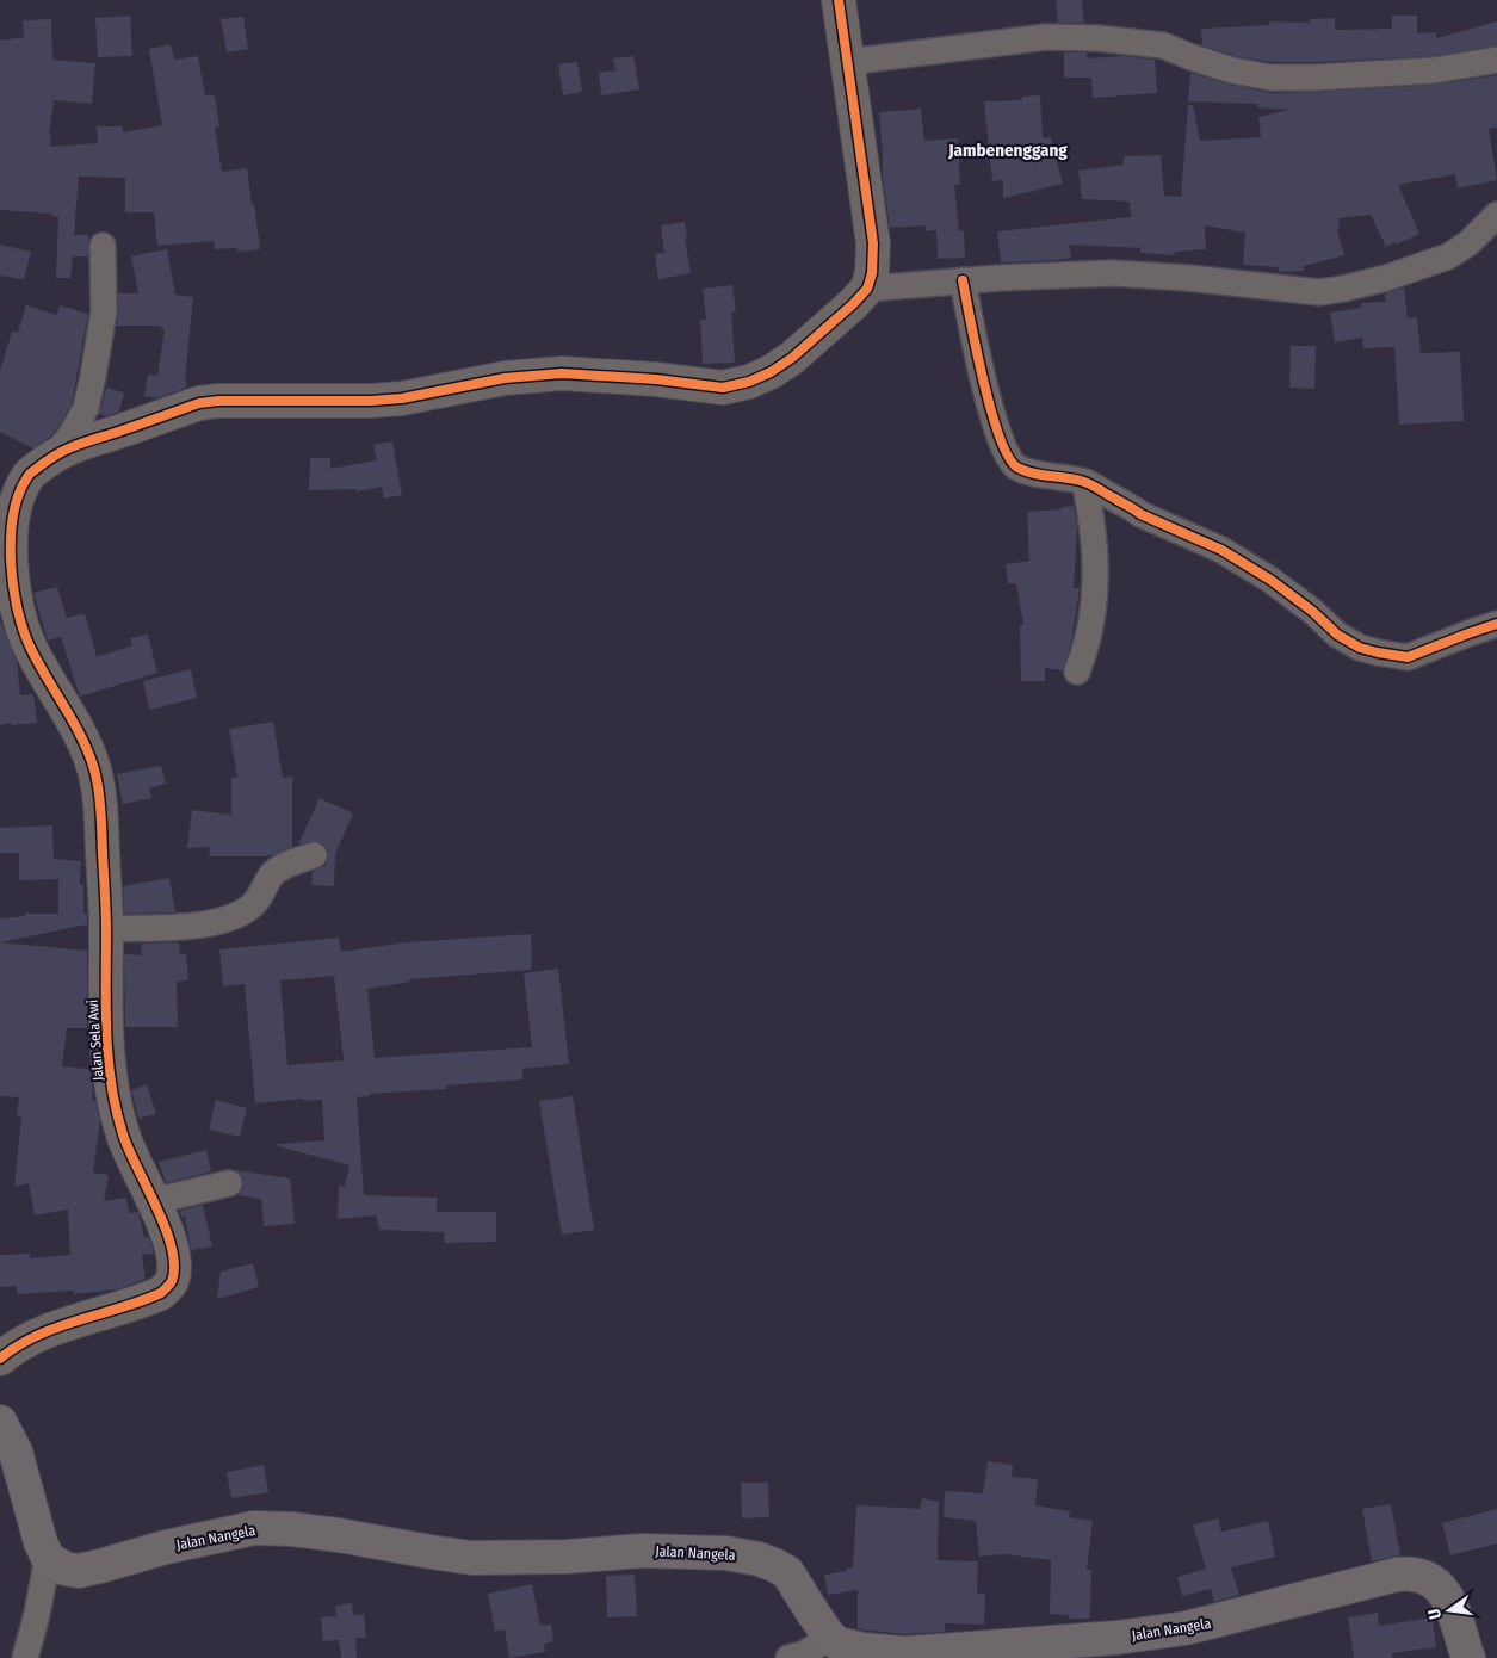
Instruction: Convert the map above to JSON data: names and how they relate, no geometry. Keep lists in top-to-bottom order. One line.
{"streets":{"main road":["Jalan Nangela"],"street":["Jalan Sela Awi"]},"districts":["Jambenenggang"],"north":"left"}
